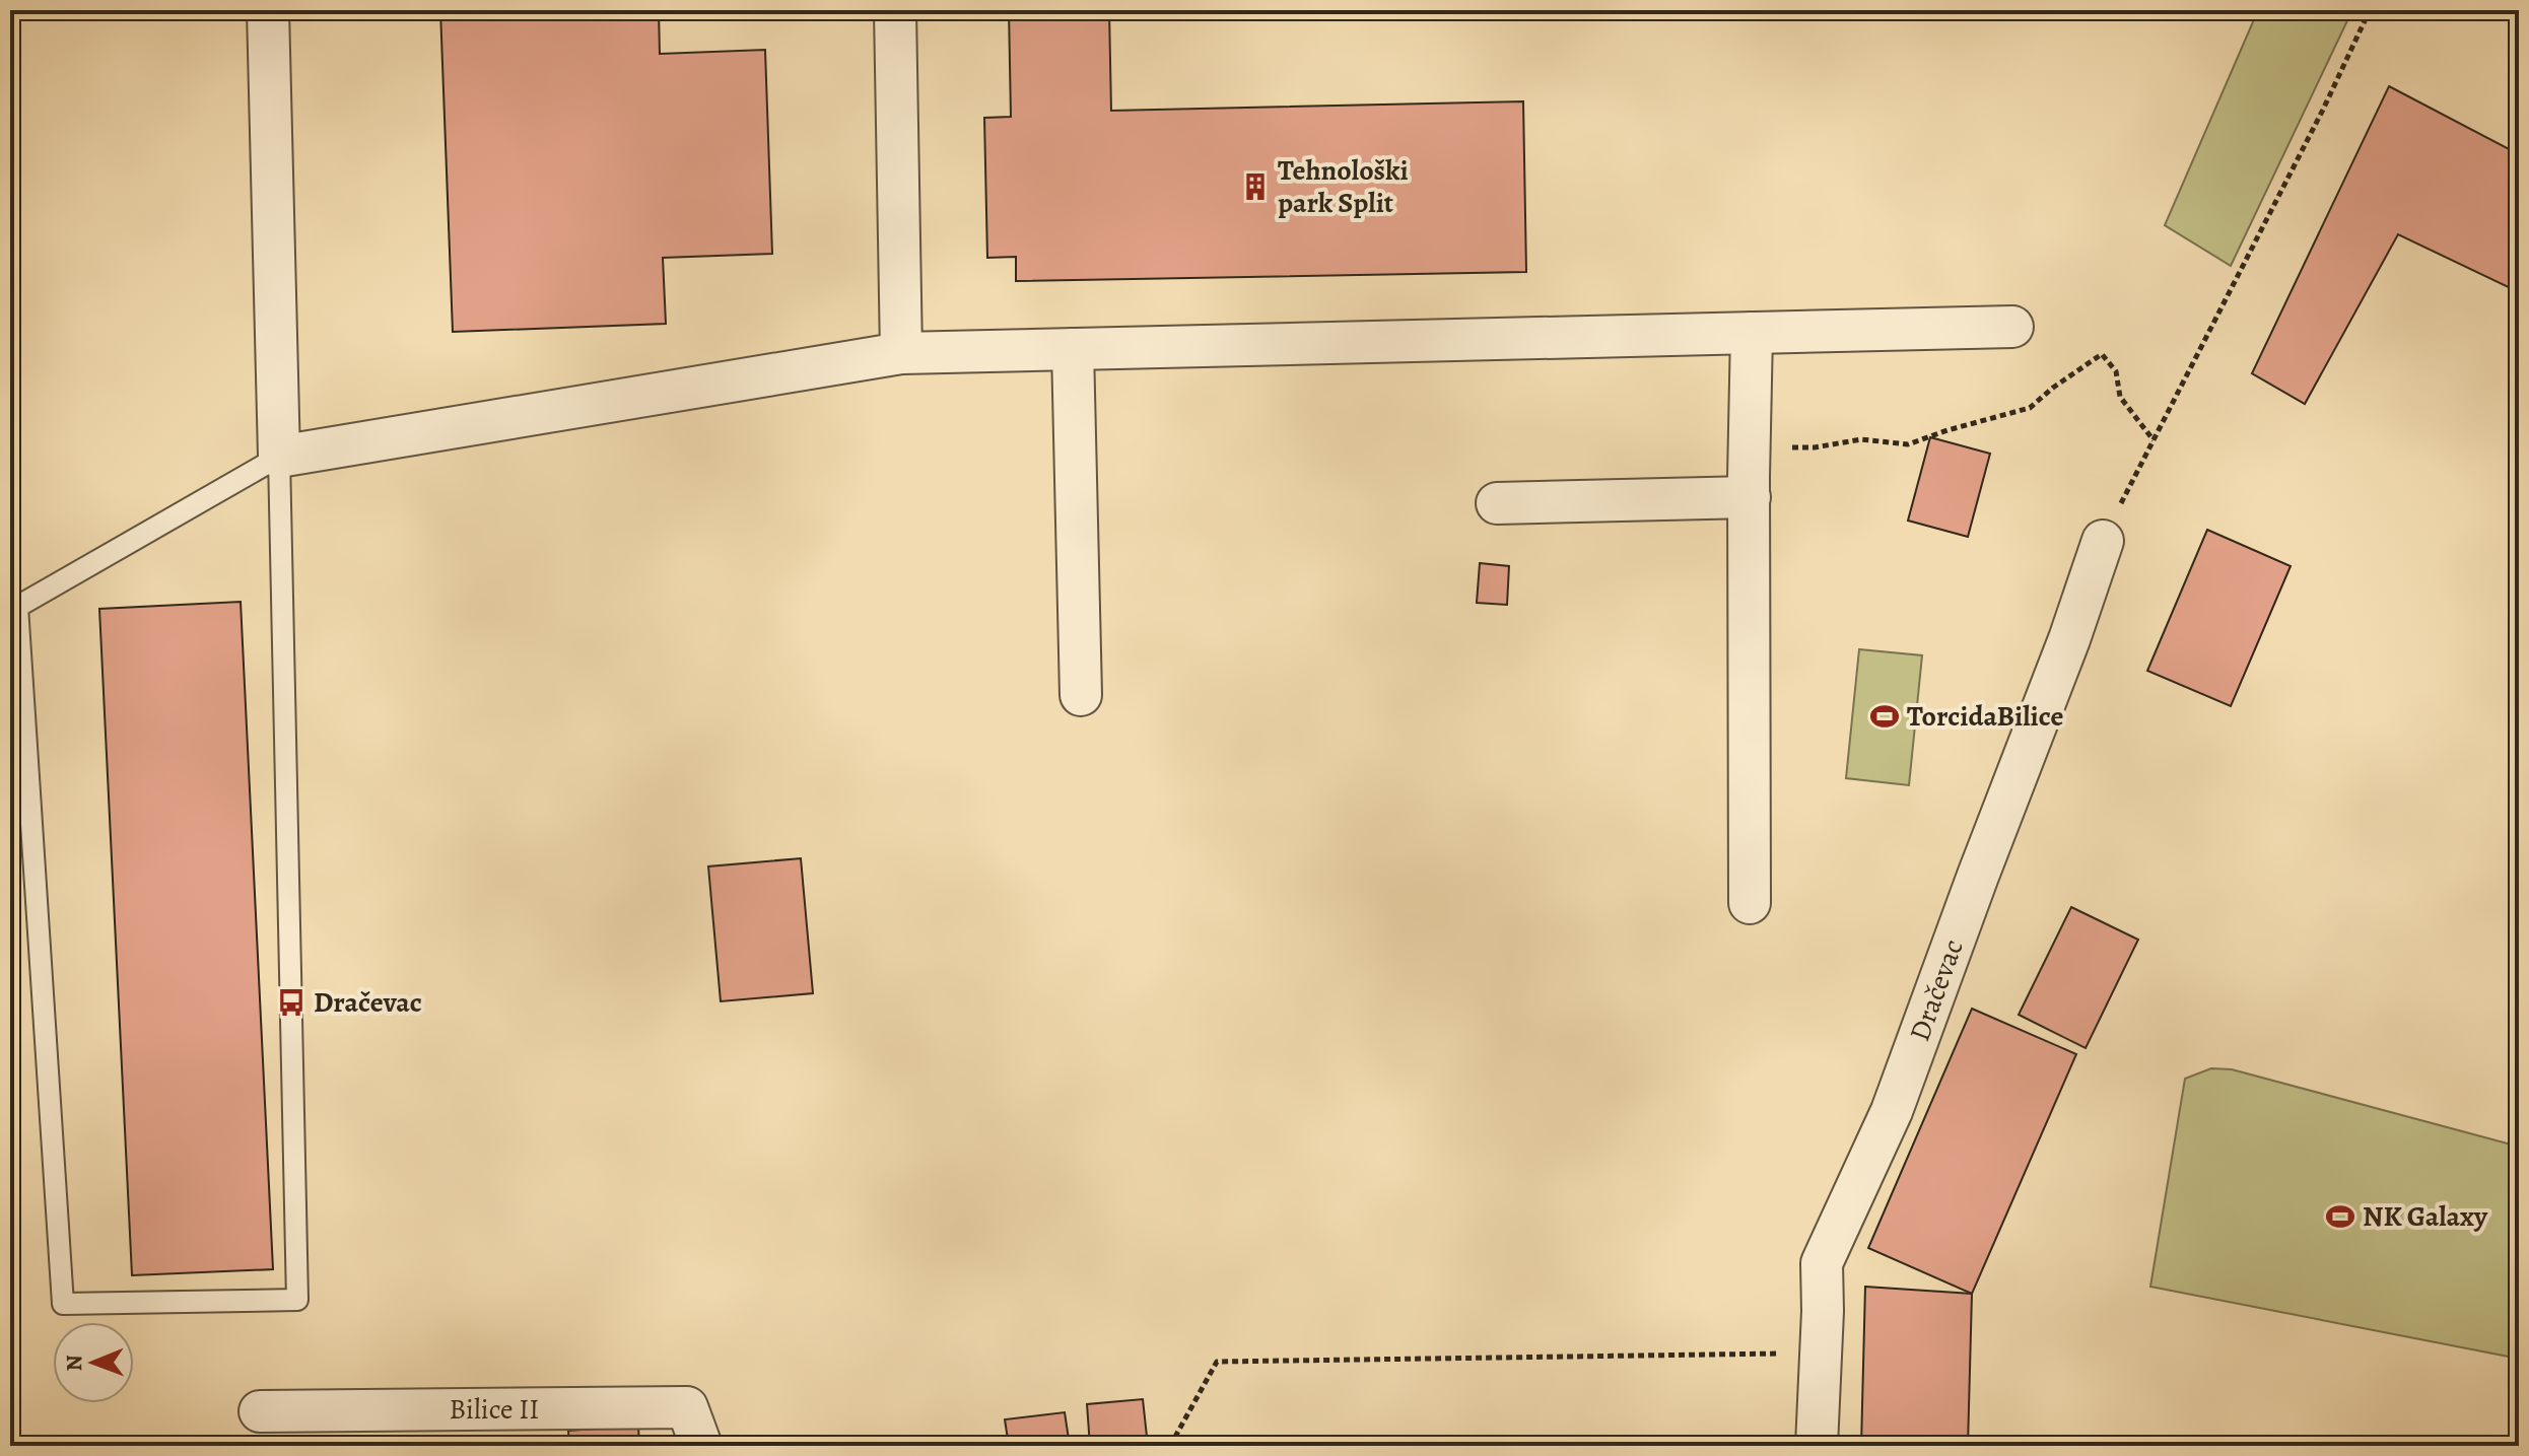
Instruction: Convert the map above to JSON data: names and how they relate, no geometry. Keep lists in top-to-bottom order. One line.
{"streets":{"street":["Dračevac","Bilice II"]},"places":{"building":["Tehnološki park Split"],"sports":["TorcidaBilice","NK Galaxy"],"bus stop":["Dračevac"]},"north":"left"}
